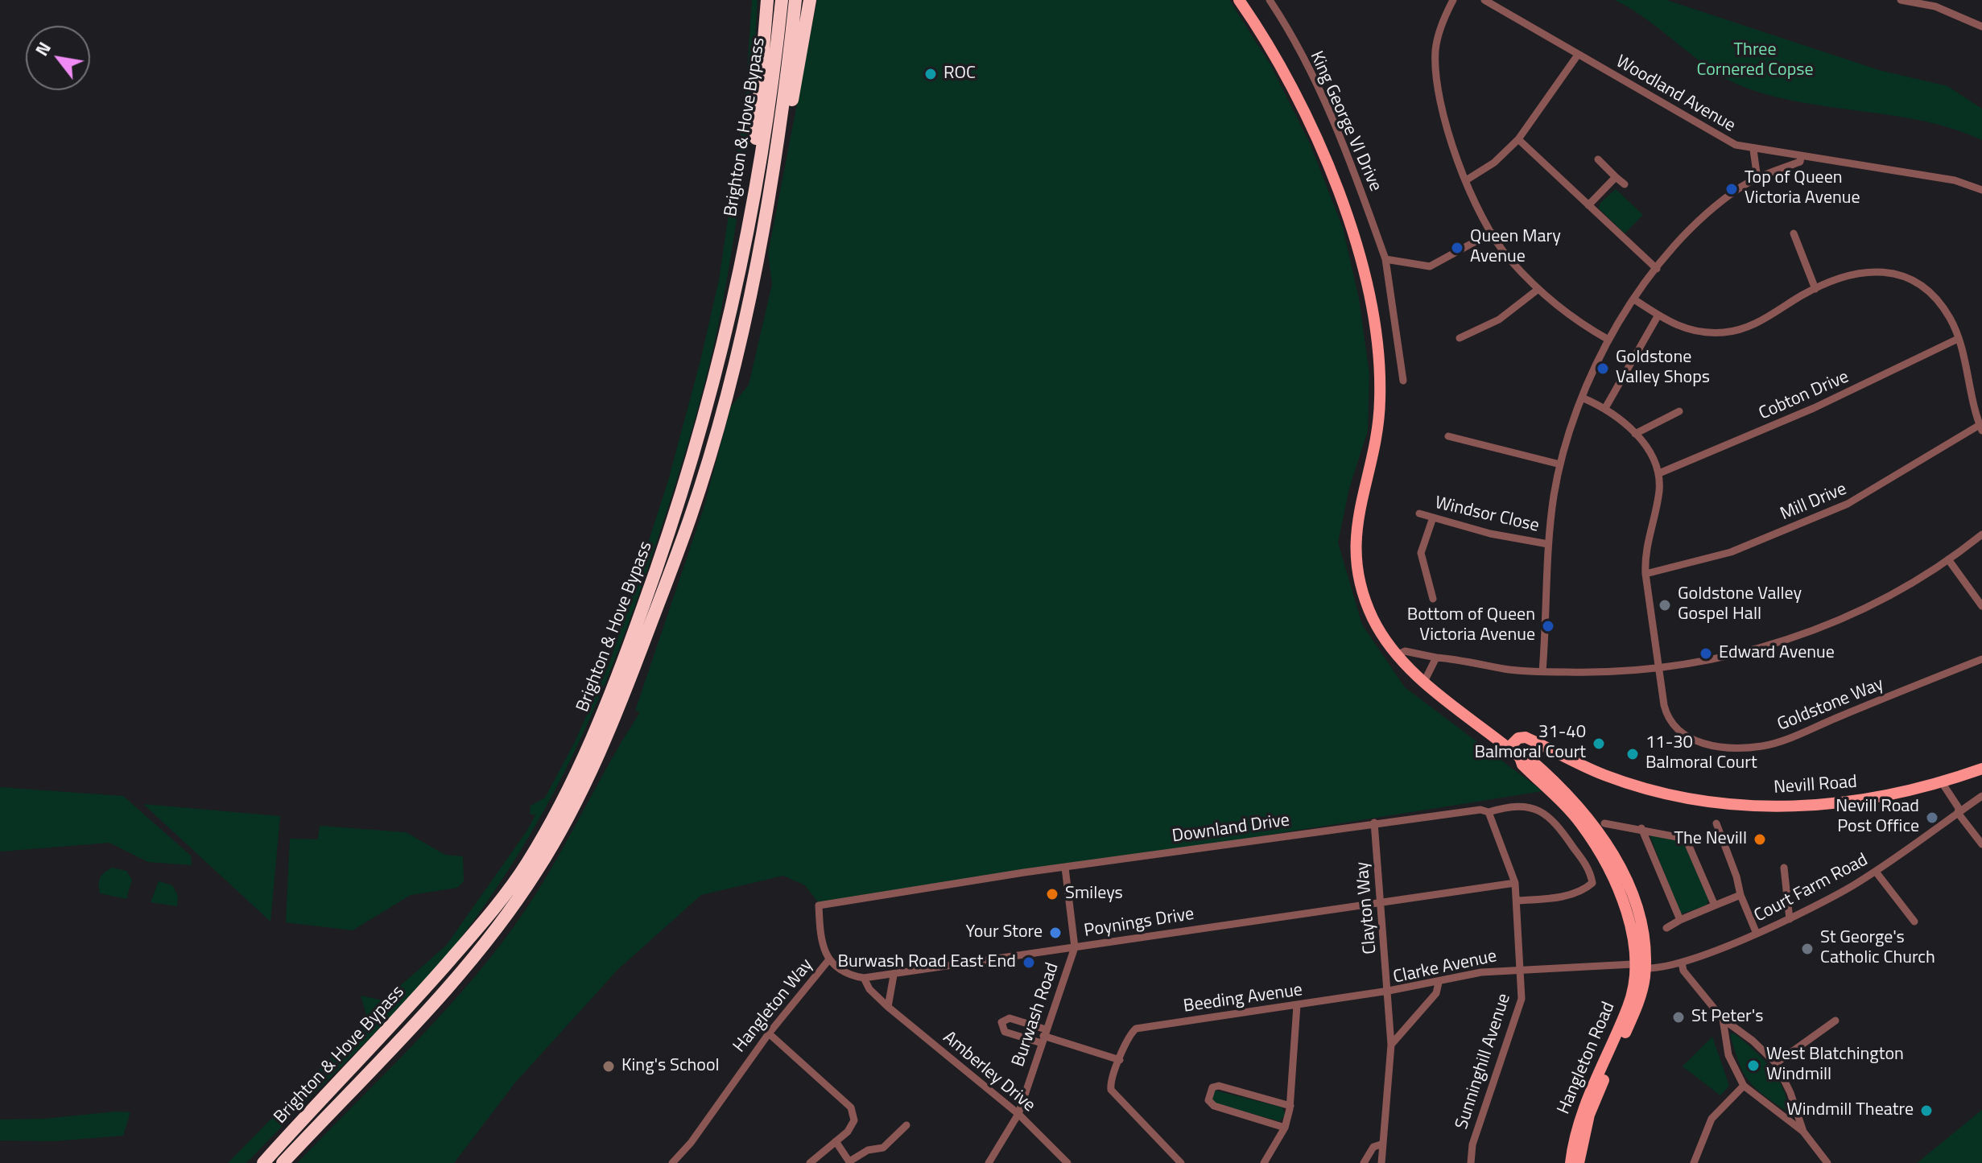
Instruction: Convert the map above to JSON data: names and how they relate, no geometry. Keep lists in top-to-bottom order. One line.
{"streets":{"highway":["Brighton & Hove Bypass"],"main road":["Nevill Road","Hangleton Road"],"street":["Woodland Avenue","King George VI Drive","Cobton Drive","Mill Drive","Windsor Close","Goldstone Way","Downland Drive","Court Farm Road","Clayton Way","Poynings Drive","Clarke Avenue","Beeding Avenue","Hangleton Way","Burwash Road","Sunninghill Avenue","Amberley Drive"]},"crossings":[["Downland Drive","Clayton Way"],["Downland Drive","Poynings Drive"],["Downland Drive","Hangleton Way"],["Downland Drive","Burwash Road"],["Court Farm Road","Clarke Avenue"],["Court Farm Road","Hangleton Road"],["Clayton Way","Poynings Drive"],["Clayton Way","Clarke Avenue"],["Clayton Way","Beeding Avenue"],["Poynings Drive","Hangleton Way"],["Poynings Drive","Burwash Road"],["Poynings Drive","Amberley Drive"],["Clarke Avenue","Beeding Avenue"],["Clarke Avenue","Hangleton Road"],["Clarke Avenue","Sunninghill Avenue"],["Burwash Road","Amberley Drive"]],"parks":["Three Cornered Copse"],"places":["ROC","Top of Queen Victoria Avenue","Queen Mary Avenue","Goldstone Valley Shops","Goldstone Valley Gospel Hall","Bottom of Queen Victoria Avenue","Edward Avenue","31-40 Balmoral Court","11-30 Balmoral Court","Nevill Road Post Office","The Nevill","Smileys","Your Store","St George's Catholic Church","Burwash Road East End","St Peter's","West Blatchington Windmill","King's School","Windmill Theatre"],"north":"top left"}
